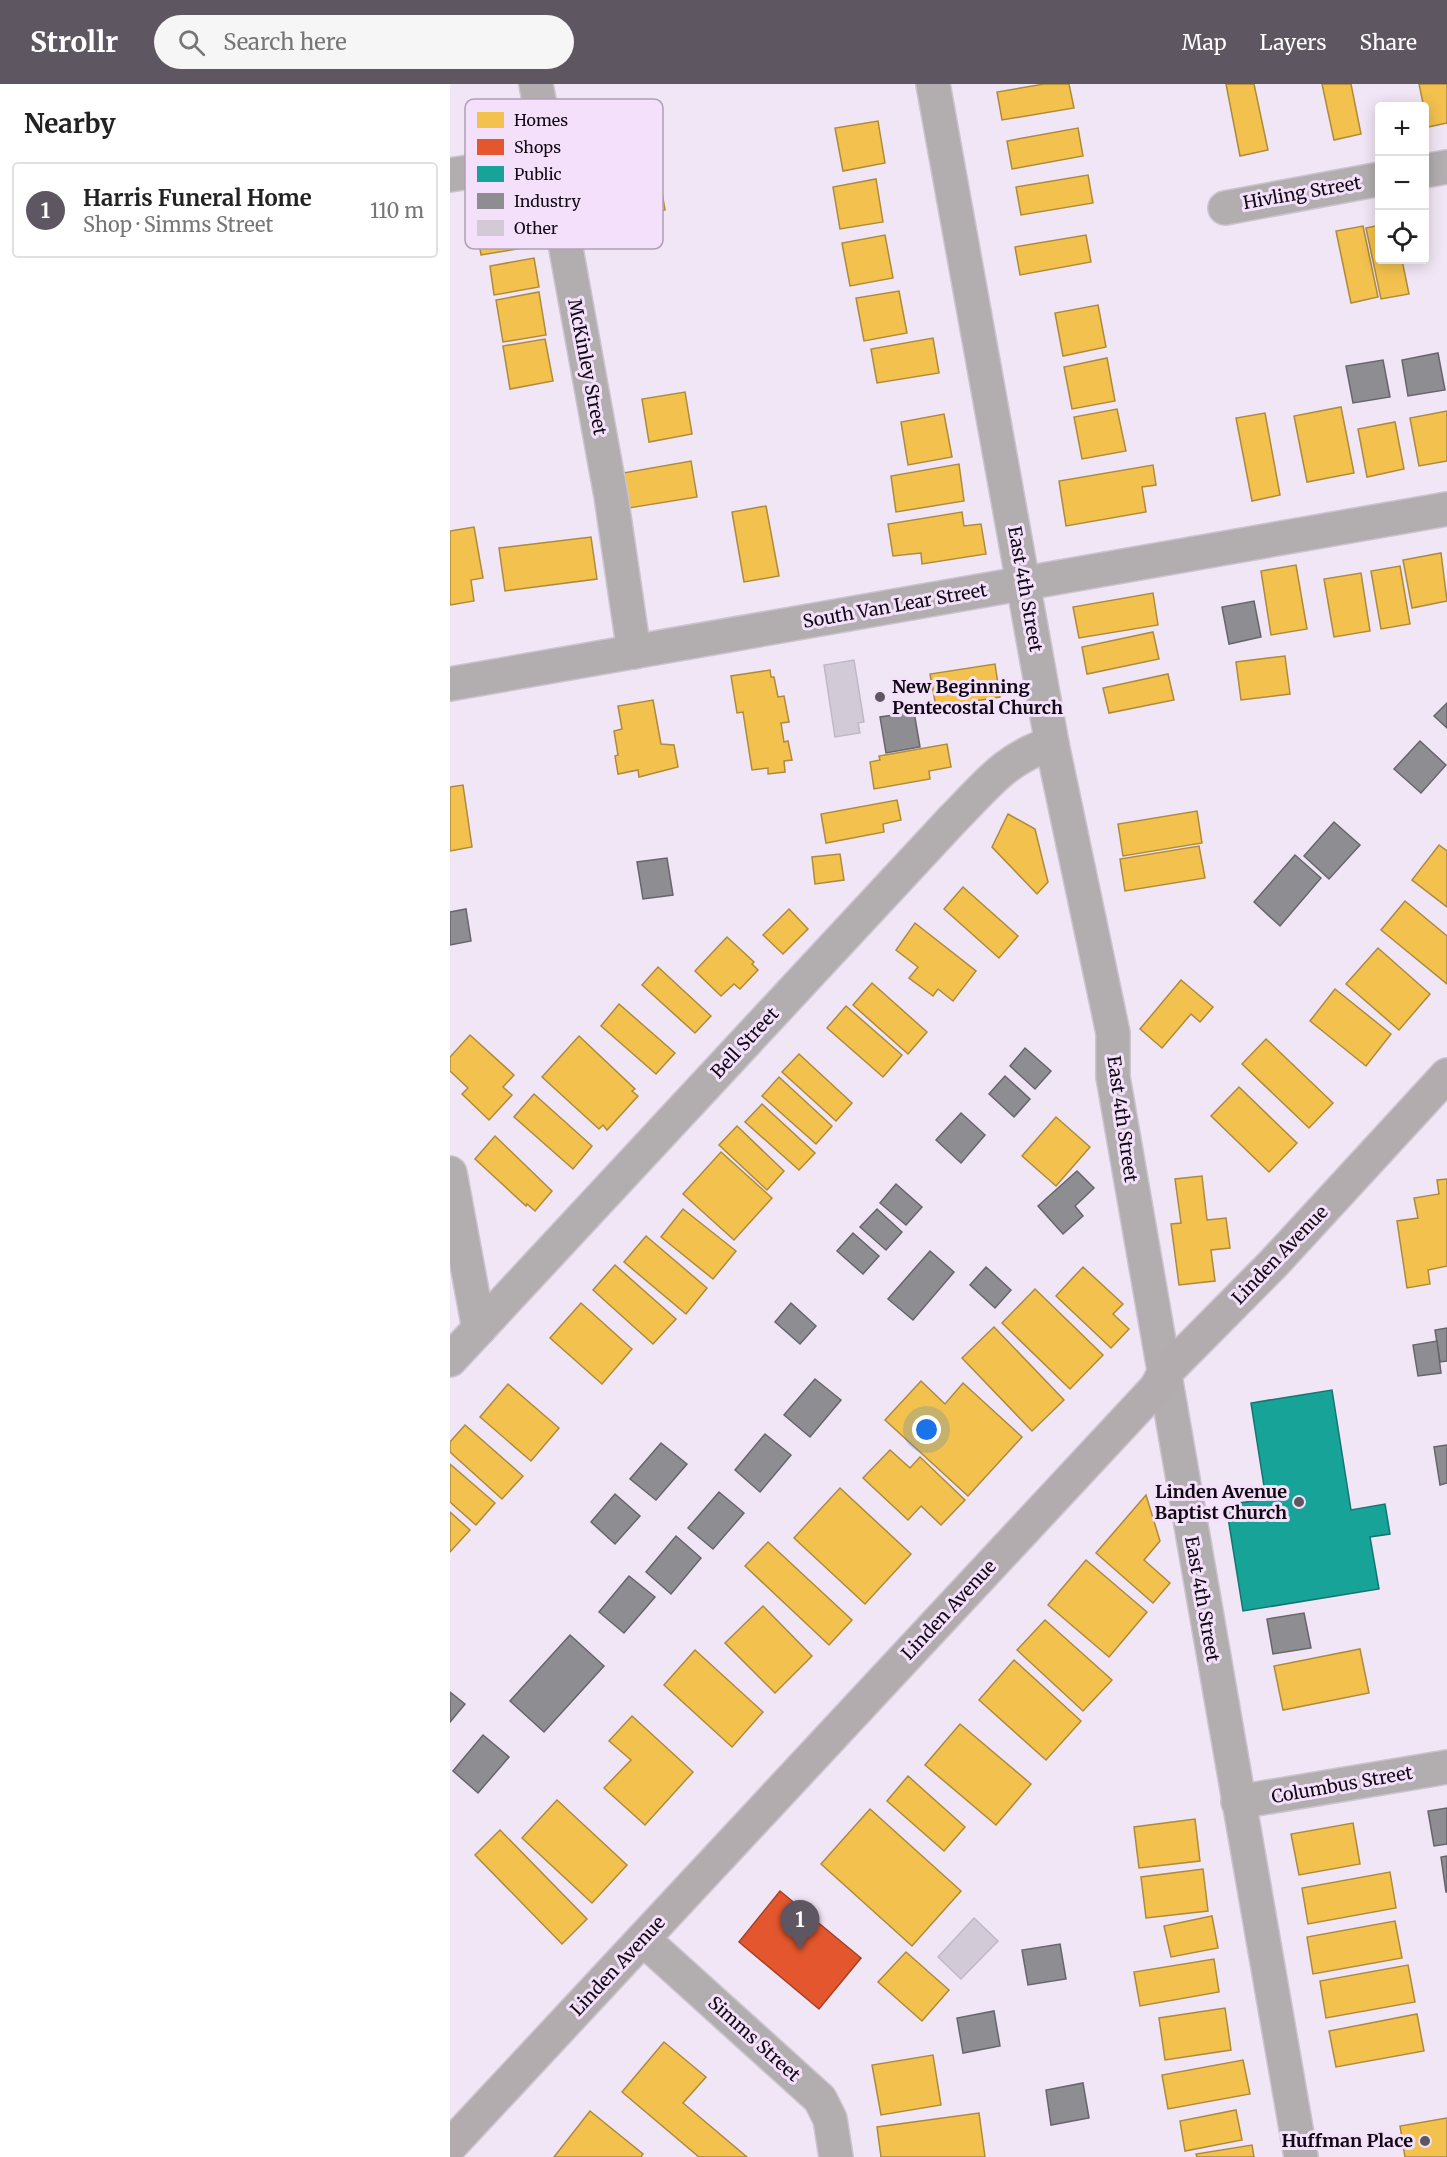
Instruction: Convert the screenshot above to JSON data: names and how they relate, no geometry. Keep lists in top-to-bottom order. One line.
{"streets":{"main road":["Linden Avenue"],"street":["Hivling Street","McKinley Street","East 4th Street","South Van Lear Street","Bell Street","Columbus Street","Simms Street"]},"crossings":[["McKinley Street","South Van Lear Street"],["East 4th Street","South Van Lear Street"],["East 4th Street","Bell Street"],["East 4th Street","Linden Avenue"],["East 4th Street","Columbus Street"],["Linden Avenue","Simms Street"]],"places":["New Beginning Pentecostal Church","Linden Avenue Baptist Church","Huffman Place"],"legend":["Homes","Shops","Public","Industry","Other"],"page":{"header":"Strollr","search":"Search here","nav":["Map","Layers","Share"],"heading":"Nearby","map_buttons":["+","−"],"list":[{"mark":"1","name":"Harris Funeral Home","note":"Shop · Simms Street","value":"110 m"}],"pins":"1"}}
